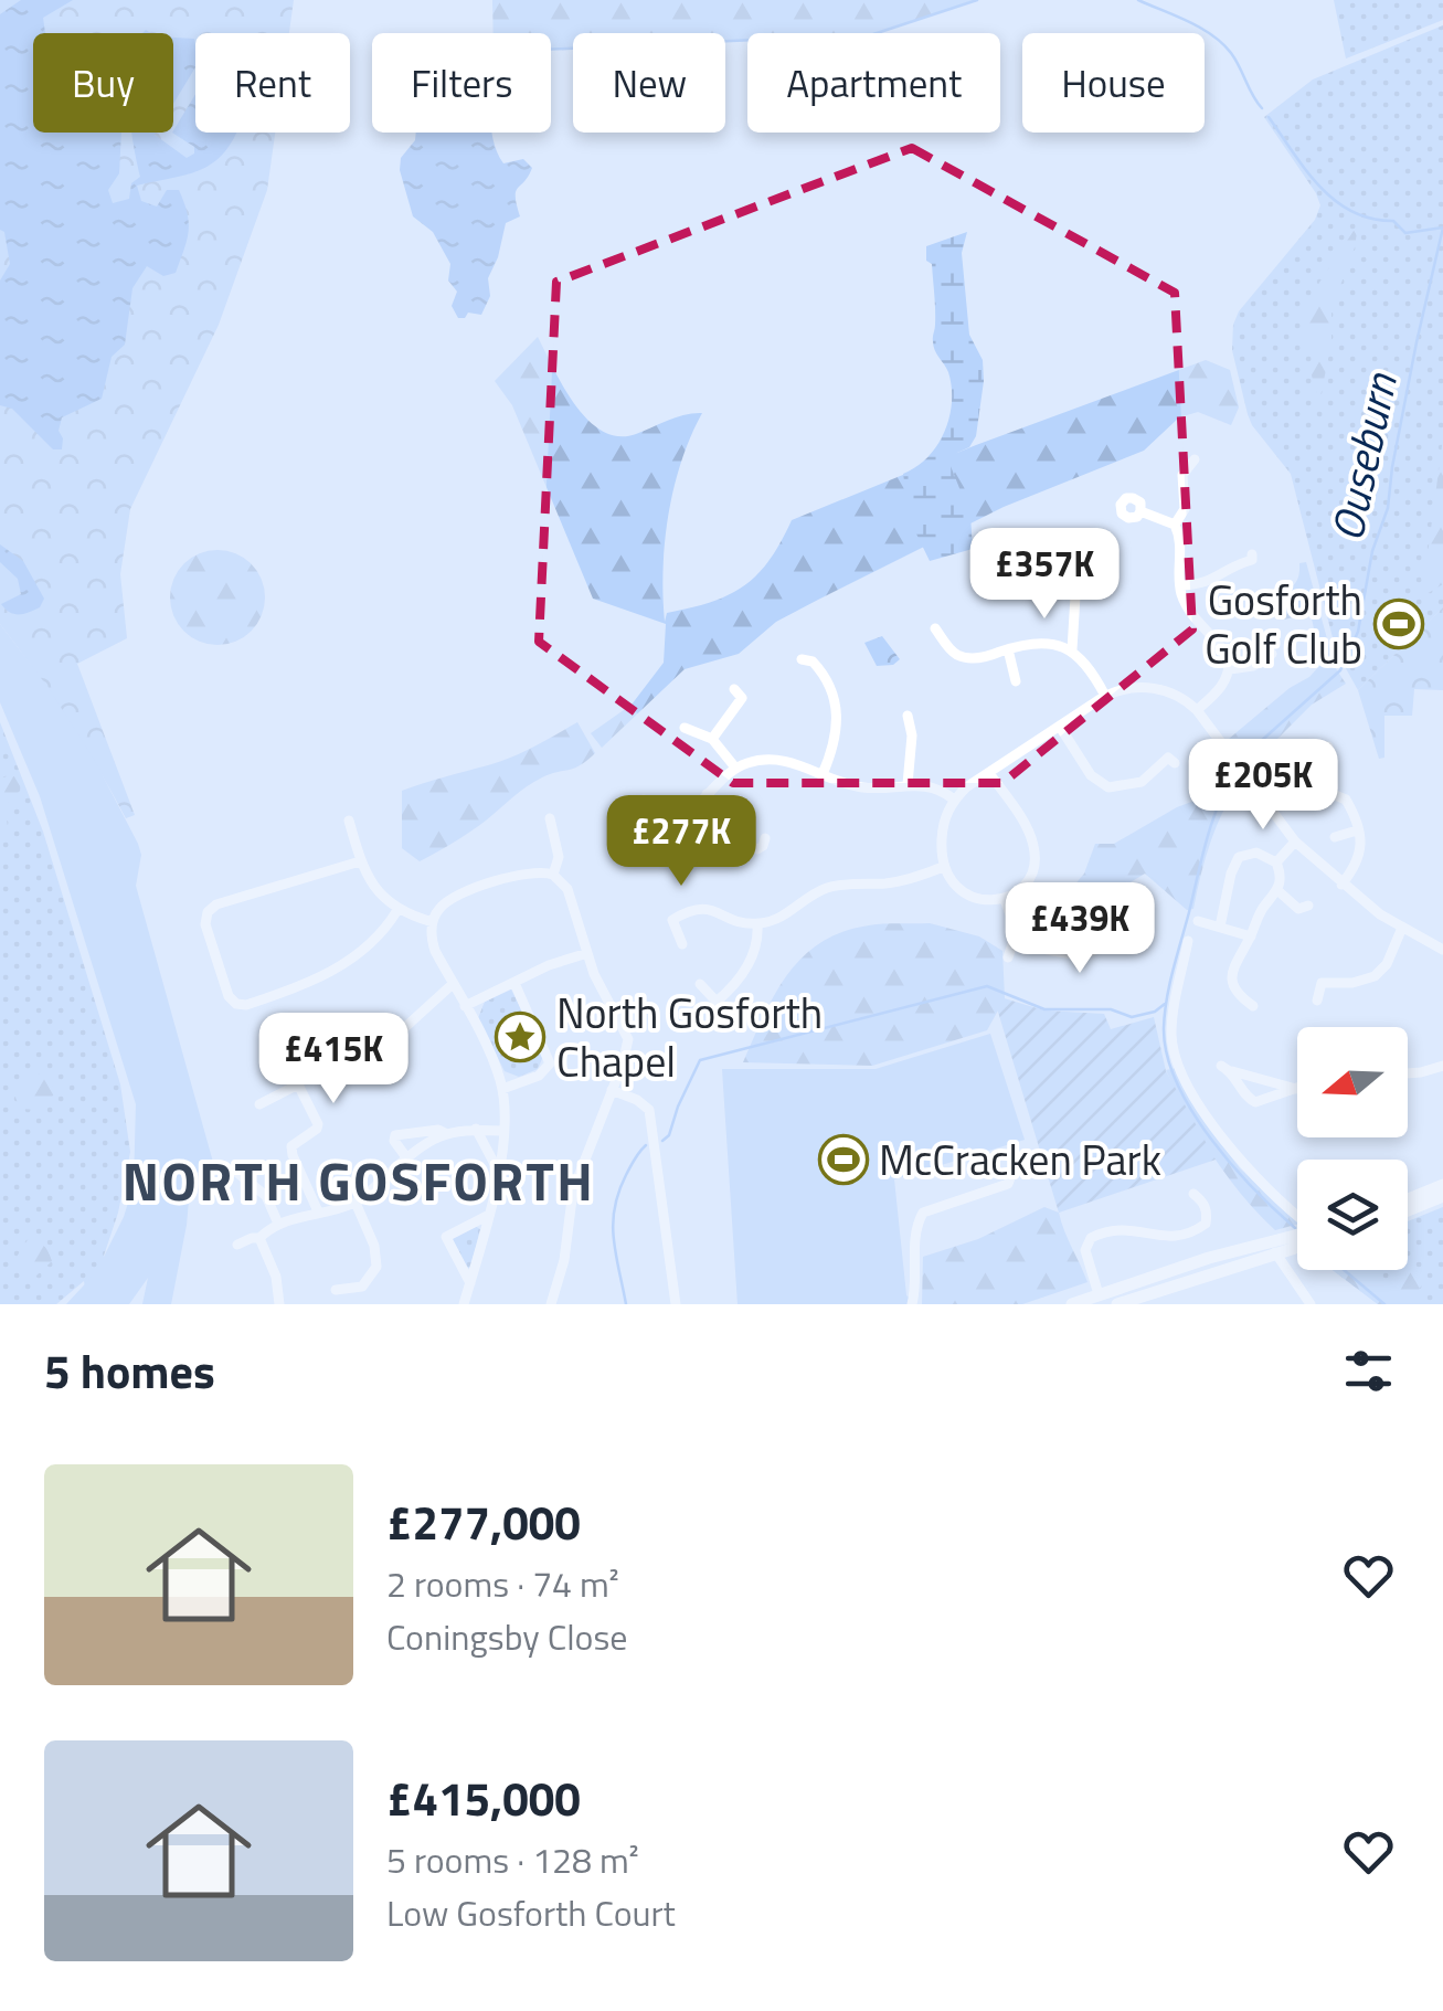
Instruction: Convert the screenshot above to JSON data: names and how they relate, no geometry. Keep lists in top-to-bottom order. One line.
{"districts":["NORTH GOSFORTH"],"water":["Ouseburn"],"places":{"sports":["Gosforth Golf Club","McCracken Park"],"place":["North Gosforth Chapel"]},"north":"left","page":{"chip":["Buy","Rent","Filters","New","Apartment","House"],"price":["£357K","£205K","£277K","£439K","£415K"],"heading":"5 homes","list":[{"name":"£277,000","note":"2 rooms · 74 m² · Coningsby Close"},{"name":"£415,000","note":"5 rooms · 128 m² · Low Gosforth Court"}]}}
